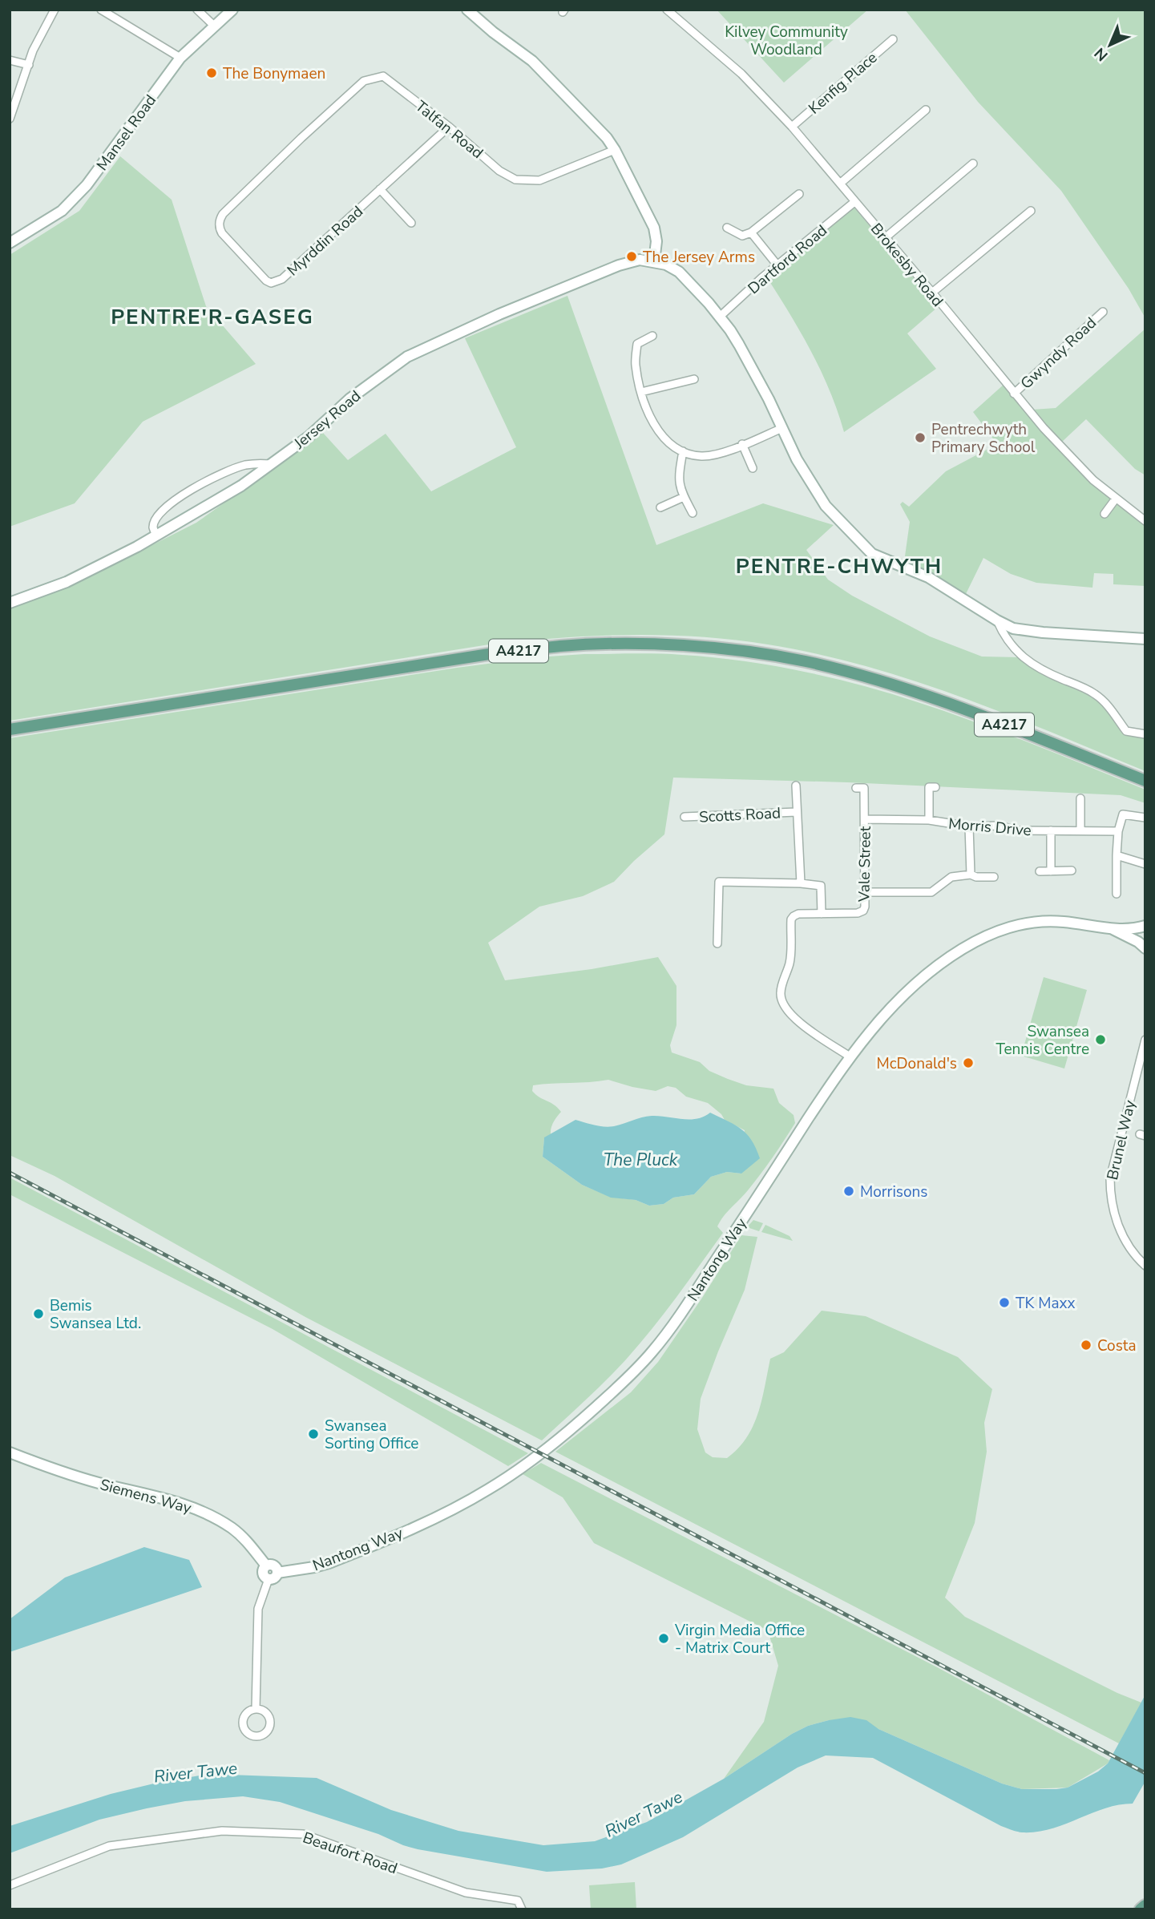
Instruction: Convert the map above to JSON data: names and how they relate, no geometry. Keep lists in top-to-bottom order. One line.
{"streets":{"main road":["A4217"],"street":["Kenfig Place","Talfan Road","Mansel Road","Myrddin Road","Dartford Road","Brokesby Road","Gwyndy Road","Jersey Road","Scotts Road","Morris Drive","Vale Street","Brunel Way","Nantong Way","Siemens Way","Beaufort Road"]},"crossings":[["Kenfig Place","Brokesby Road"],["Talfan Road","Myrddin Road"],["Dartford Road","Brokesby Road"],["Brokesby Road","Gwyndy Road"],["Morris Drive","Vale Street"],["Vale Street","Nantong Way"],["Nantong Way","Siemens Way"]],"districts":["PENTRE'R-GASEG","PENTRE-CHWYTH"],"water":["The Pluck","River Tawe"],"parks":["Kilvey Community Woodland"],"places":["The Bonymaen","The Jersey Arms","Pentrechwyth Primary School","Swansea Tennis Centre","McDonald's","Morrisons","TK Maxx","Bemis Swansea Ltd.","Costa","Swansea Sorting Office","Virgin Media Office - Matrix Court"],"north":"bottom left"}
